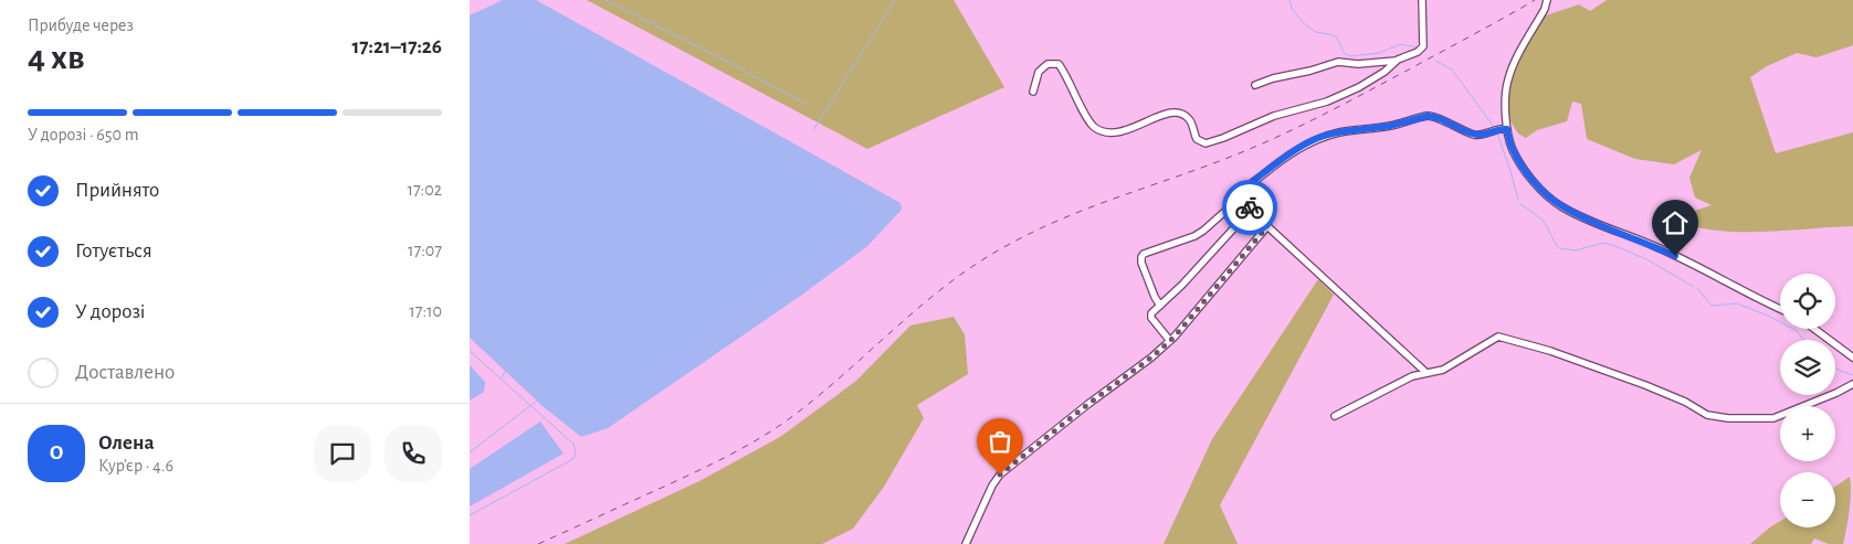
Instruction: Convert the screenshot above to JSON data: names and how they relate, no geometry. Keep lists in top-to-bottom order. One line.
{"page":{"heading":["4 хв","Прибуде через","17:21–17:26"],"panel":["Олена","Кур’єр · 4.6"],"bar":"У дорозі · 650 m","list":[["Прийнято","17:02"],["Готується","17:07"],["У дорозі","17:10"],"Доставлено"],"map_buttons":["+","−"],"round":"О"}}
